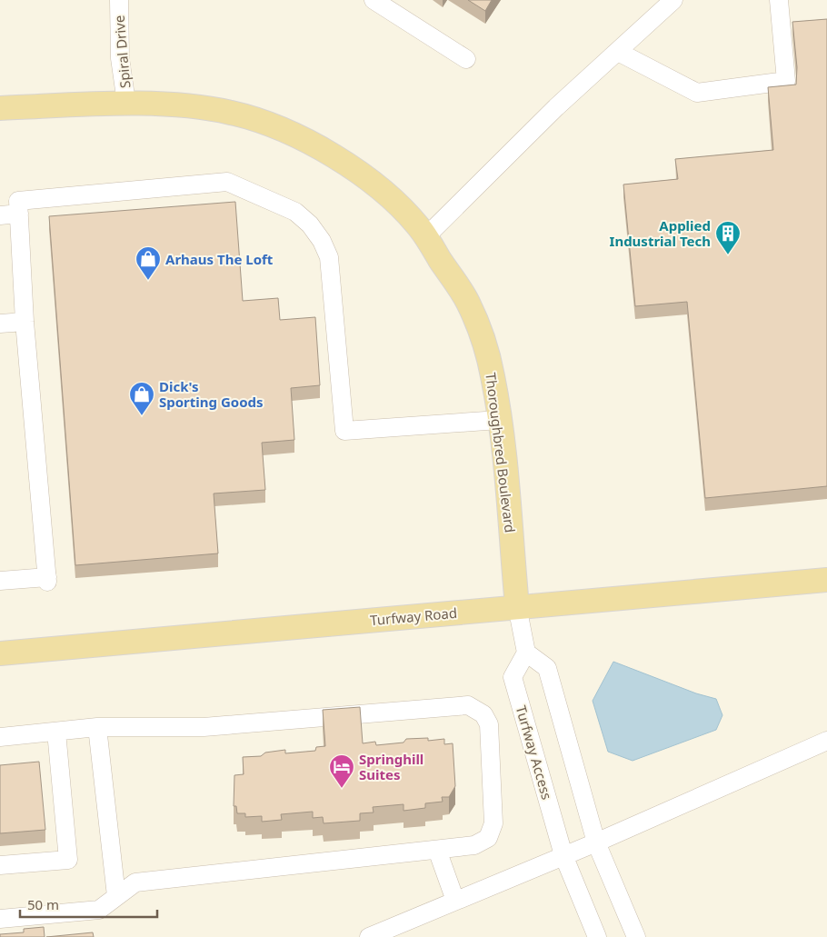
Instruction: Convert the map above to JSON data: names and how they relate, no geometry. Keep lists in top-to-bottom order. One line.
{"streets":{"main road":["Thoroughbred Boulevard","Turfway Road"],"street":["Spiral Drive","Turfway Access"]},"crossings":[["Spiral Drive","Thoroughbred Boulevard"],["Thoroughbred Boulevard","Turfway Road"]],"places":{"building":["Applied Industrial Tech"],"shop":["Arhaus The Loft","Dick's Sporting Goods"],"hotel":["Springhill Suites"]},"scale_bar":"50 m"}
